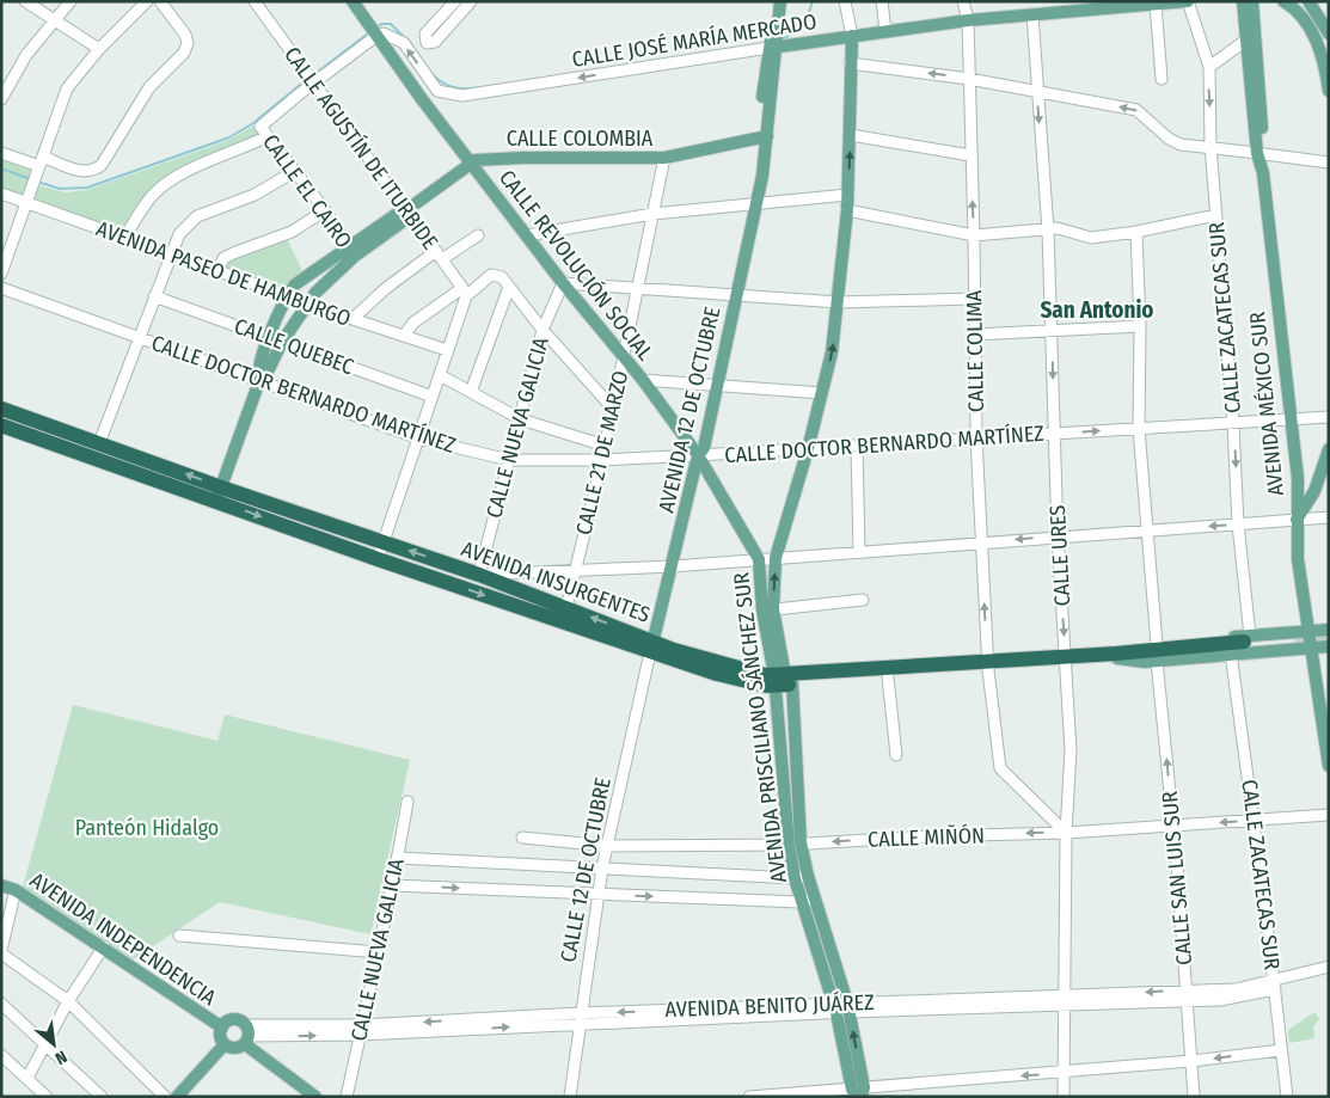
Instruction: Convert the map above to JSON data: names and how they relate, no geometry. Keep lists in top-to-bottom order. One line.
{"streets":{"highway":["AVENIDA INSURGENTES"],"main road":["CALLE JOSÉ MARÍA MERCADO","CALLE COLOMBIA","CALLE REVOLUCIÓN SOCIAL","AVENIDA MÉXICO SUR","AVENIDA 12 DE OCTUBRE","AVENIDA PRISCILIANO SÁNCHEZ SUR","AVENIDA INDEPENDENCIA"],"street":["CALLE AGUSTÍN DE ITURBIDE","CALLE EL CAIRO","AVENIDA PASEO DE HAMBURGO","CALLE ZACATECAS SUR","CALLE QUEBEC","CALLE COLIMA","CALLE DOCTOR BERNARDO MARTÍNEZ","CALLE NUEVA GALICIA","CALLE 21 DE MARZO","CALLE URES","CALLE MIÑÓN","CALLE 12 DE OCTUBRE","CALLE SAN LUIS SUR","AVENIDA BENITO JUÁREZ"]},"crossings":[["CALLE JOSÉ MARÍA MERCADO","CALLE REVOLUCIÓN SOCIAL"],["CALLE JOSÉ MARÍA MERCADO","CALLE ZACATECAS SUR"],["CALLE JOSÉ MARÍA MERCADO","CALLE COLIMA"],["CALLE JOSÉ MARÍA MERCADO","AVENIDA 12 DE OCTUBRE"],["CALLE JOSÉ MARÍA MERCADO","CALLE URES"],["CALLE JOSÉ MARÍA MERCADO","AVENIDA PRISCILIANO SÁNCHEZ SUR"],["CALLE COLOMBIA","CALLE REVOLUCIÓN SOCIAL"],["CALLE COLOMBIA","AVENIDA 12 DE OCTUBRE"],["CALLE COLOMBIA","CALLE 21 DE MARZO"],["CALLE AGUSTÍN DE ITURBIDE","CALLE EL CAIRO"],["CALLE REVOLUCIÓN SOCIAL","CALLE DOCTOR BERNARDO MARTÍNEZ"],["CALLE REVOLUCIÓN SOCIAL","AVENIDA 12 DE OCTUBRE"],["CALLE REVOLUCIÓN SOCIAL","CALLE NUEVA GALICIA"],["CALLE REVOLUCIÓN SOCIAL","CALLE 21 DE MARZO"],["CALLE REVOLUCIÓN SOCIAL","AVENIDA PRISCILIANO SÁNCHEZ SUR"],["CALLE ZACATECAS SUR","CALLE DOCTOR BERNARDO MARTÍNEZ"],["CALLE ZACATECAS SUR","AVENIDA INSURGENTES"],["CALLE ZACATECAS SUR","CALLE MIÑÓN"],["CALLE ZACATECAS SUR","AVENIDA BENITO JUÁREZ"],["CALLE COLIMA","CALLE DOCTOR BERNARDO MARTÍNEZ"],["CALLE COLIMA","CALLE URES"],["CALLE COLIMA","AVENIDA INSURGENTES"],["CALLE COLIMA","CALLE MIÑÓN"],["CALLE DOCTOR BERNARDO MARTÍNEZ","AVENIDA MÉXICO SUR"],["CALLE DOCTOR BERNARDO MARTÍNEZ","AVENIDA 12 DE OCTUBRE"],["CALLE DOCTOR BERNARDO MARTÍNEZ","CALLE NUEVA GALICIA"],["CALLE DOCTOR BERNARDO MARTÍNEZ","CALLE 21 DE MARZO"],["CALLE DOCTOR BERNARDO MARTÍNEZ","CALLE URES"],["CALLE DOCTOR BERNARDO MARTÍNEZ","AVENIDA PRISCILIANO SÁNCHEZ SUR"],["AVENIDA MÉXICO SUR","AVENIDA INSURGENTES"],["AVENIDA 12 DE OCTUBRE","AVENIDA INSURGENTES"],["AVENIDA 12 DE OCTUBRE","CALLE 12 DE OCTUBRE"],["CALLE NUEVA GALICIA","AVENIDA INSURGENTES"],["CALLE NUEVA GALICIA","AVENIDA BENITO JUÁREZ"],["CALLE 21 DE MARZO","AVENIDA INSURGENTES"],["CALLE URES","AVENIDA INSURGENTES"],["CALLE URES","CALLE MIÑÓN"],["CALLE URES","AVENIDA BENITO JUÁREZ"],["AVENIDA INSURGENTES","AVENIDA PRISCILIANO SÁNCHEZ SUR"],["AVENIDA INSURGENTES","CALLE 12 DE OCTUBRE"],["AVENIDA INSURGENTES","CALLE SAN LUIS SUR"],["AVENIDA PRISCILIANO SÁNCHEZ SUR","CALLE MIÑÓN"],["AVENIDA PRISCILIANO SÁNCHEZ SUR","AVENIDA BENITO JUÁREZ"],["CALLE MIÑÓN","CALLE 12 DE OCTUBRE"],["CALLE MIÑÓN","CALLE SAN LUIS SUR"],["CALLE 12 DE OCTUBRE","AVENIDA BENITO JUÁREZ"],["CALLE SAN LUIS SUR","AVENIDA BENITO JUÁREZ"],["AVENIDA INDEPENDENCIA","AVENIDA BENITO JUÁREZ"]],"one_way":["CALLE JOSÉ MARÍA MERCADO","CALLE MIÑÓN","CALLE SAN LUIS SUR"],"districts":["San Antonio"],"parks":["Panteón Hidalgo"],"north":"bottom right"}
